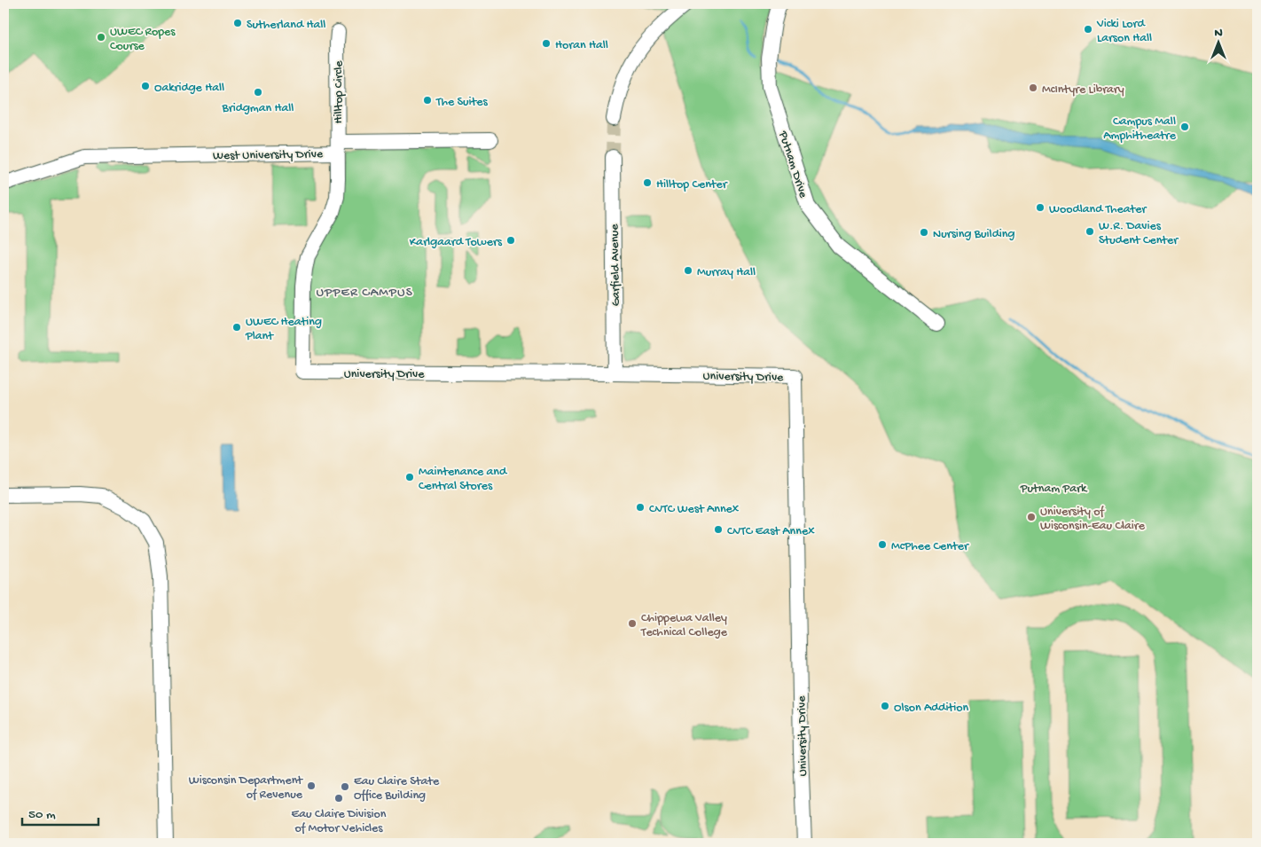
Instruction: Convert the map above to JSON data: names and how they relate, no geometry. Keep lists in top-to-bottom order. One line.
{"streets":{"street":["Hilltop Circle","West University Drive","Putnam Drive","Garfield Avenue","University Drive"]},"crossings":[["Hilltop Circle","West University Drive"],["West University Drive","University Drive"],["Garfield Avenue","University Drive"]],"districts":["UPPER CAMPUS"],"parks":["Putnam Park"],"places":["Sutherland Hall","Vicki Lord Larson Hall","UWEC Ropes Course","Horan Hall","Oakridge Hall","McIntyre Library","Bridgman Hall","The Suites","Campus Mall Amphitheatre","Hilltop Center","Woodland Theater","W.R. Davies Student Center","Nursing Building","Karlgaard Towers","Murray Hall","UWEC Heating Plant","Maintenance and Central Stores","CVTC West Annex","University of Wisconsin-Eau Claire","CVTC East Annex","McPhee Center","Chippewa Valley Technical College","Olson Addition","Wisconsin Department of Revenue","Eau Claire State Office Building","Eau Claire Division of Motor Vehicles"],"scale_bar":"50 m","north":"top"}
